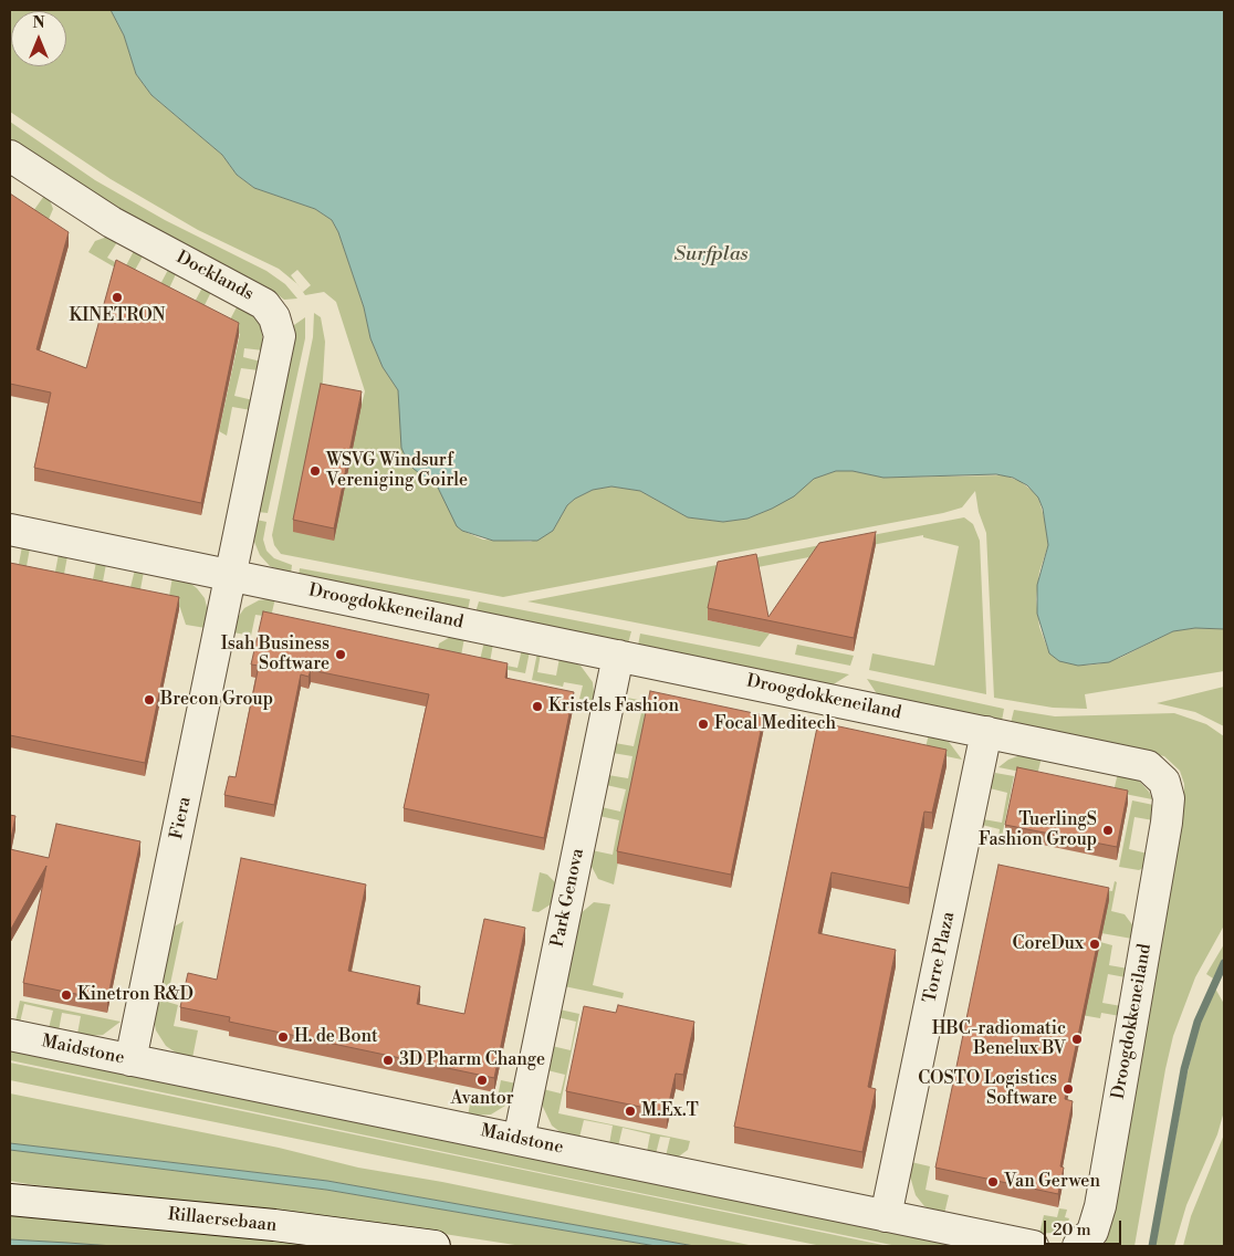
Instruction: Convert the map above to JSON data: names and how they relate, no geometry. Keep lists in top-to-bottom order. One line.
{"streets":{"street":["Docklands","Droogdokkeneiland","Fiera","Park Genova","Torre Plaza","Maidstone","Rillaersebaan"]},"crossings":[["Docklands","Droogdokkeneiland"],["Docklands","Fiera"],["Droogdokkeneiland","Fiera"],["Droogdokkeneiland","Park Genova"],["Droogdokkeneiland","Torre Plaza"],["Fiera","Maidstone"],["Park Genova","Maidstone"],["Torre Plaza","Maidstone"]],"water":["Surfplas"],"places":["KINETRON","WSVG Windsurf Vereniging Goirle","Isah Business Software","Brecon Group","Kristels Fashion","Focal Meditech","TuerlingS Fashion Group","CoreDux","Kinetron R&D","H. de Bont","HBC-radiomatic Benelux BV","3D Pharm Change","Avantor","COSTO Logistics Software","M.Ex.T","Van Gerwen"],"scale_bar":"20 m","north":"top"}
